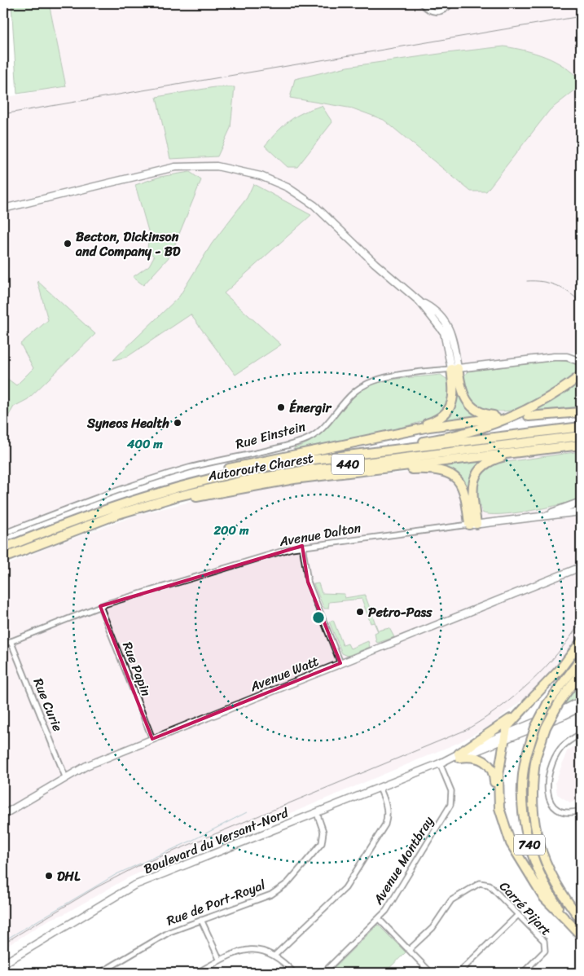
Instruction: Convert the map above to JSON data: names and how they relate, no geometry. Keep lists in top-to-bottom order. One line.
{"streets":{"highway":["440","Autoroute Charest","740"],"street":["Rue Einstein","Avenue Dalton","Rue Papin","Avenue Watt","Rue Curie","Boulevard du Versant-Nord","Avenue Montbray","Rue de Port-Royal","Carré Pijart"]},"crossings":[["Avenue Dalton","Rue Papin"],["Avenue Dalton","Rue Curie"],["Rue Papin","Avenue Watt"],["Avenue Watt","Rue Curie"],["Boulevard du Versant-Nord","Avenue Montbray"],["Boulevard du Versant-Nord","Rue de Port-Royal"]],"places":["Becton, Dickinson and Company - BD","Énergir","Syneos Health","Petro-Pass","DHL"],"rings":["400 m","200 m"]}
